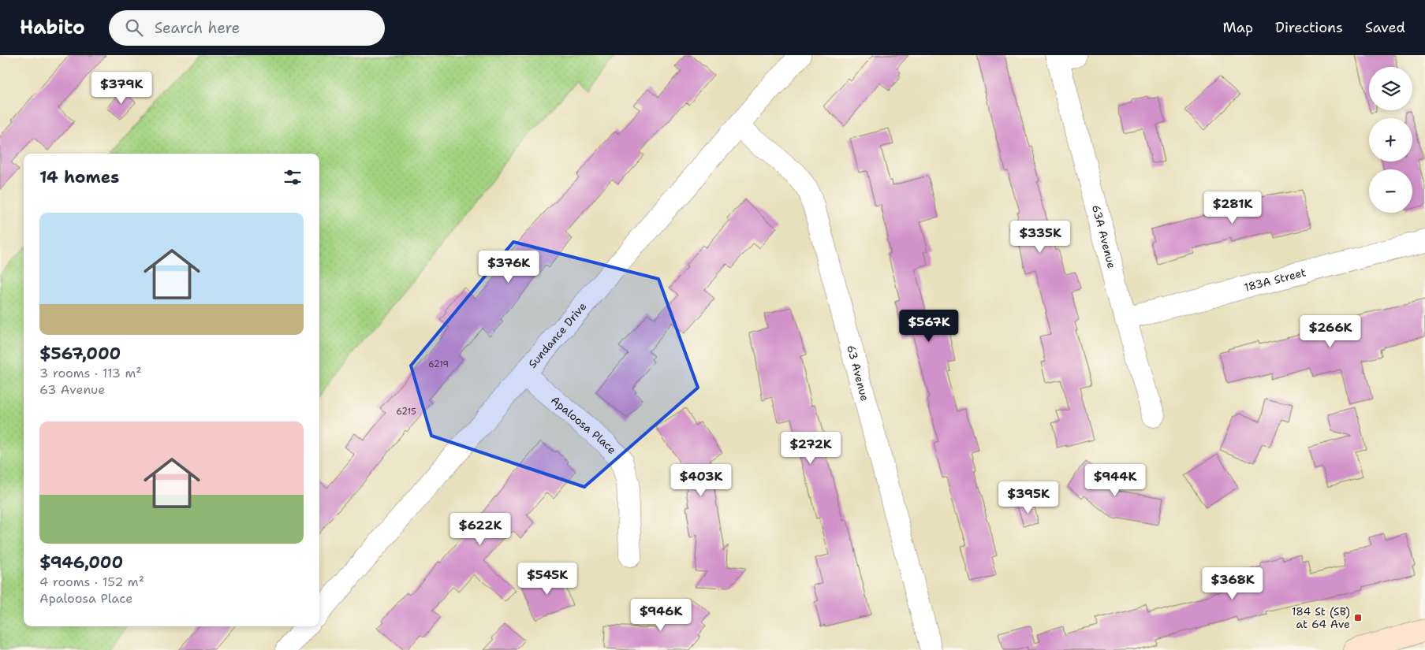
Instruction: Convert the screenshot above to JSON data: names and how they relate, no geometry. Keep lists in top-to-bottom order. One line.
{"streets":{"street":["63A Avenue","183A Street","Sundance Drive","63 Avenue","Apaloosa Place"]},"crossings":[["63A Avenue","183A Street"],["Sundance Drive","63 Avenue"],["Sundance Drive","Apaloosa Place"]],"places":{"transit":["184 St (SB) at 64 Ave"]},"house_numbers":["6219","6215"],"page":{"header":"Habito","search":"Search here","nav":["Map","Directions","Saved"],"map_buttons":["+","−"],"price":["$379K","$281K","$335K","$376K","$567K","$266K","$272K","$403K","$944K","$395K","$622K","$545K","$368K","$946K"],"heading":"14 homes","list":[{"name":"$567,000","note":"3 rooms · 113 m² · 63 Avenue"},{"name":"$946,000","note":"4 rooms · 152 m² · Apaloosa Place"}]}}
